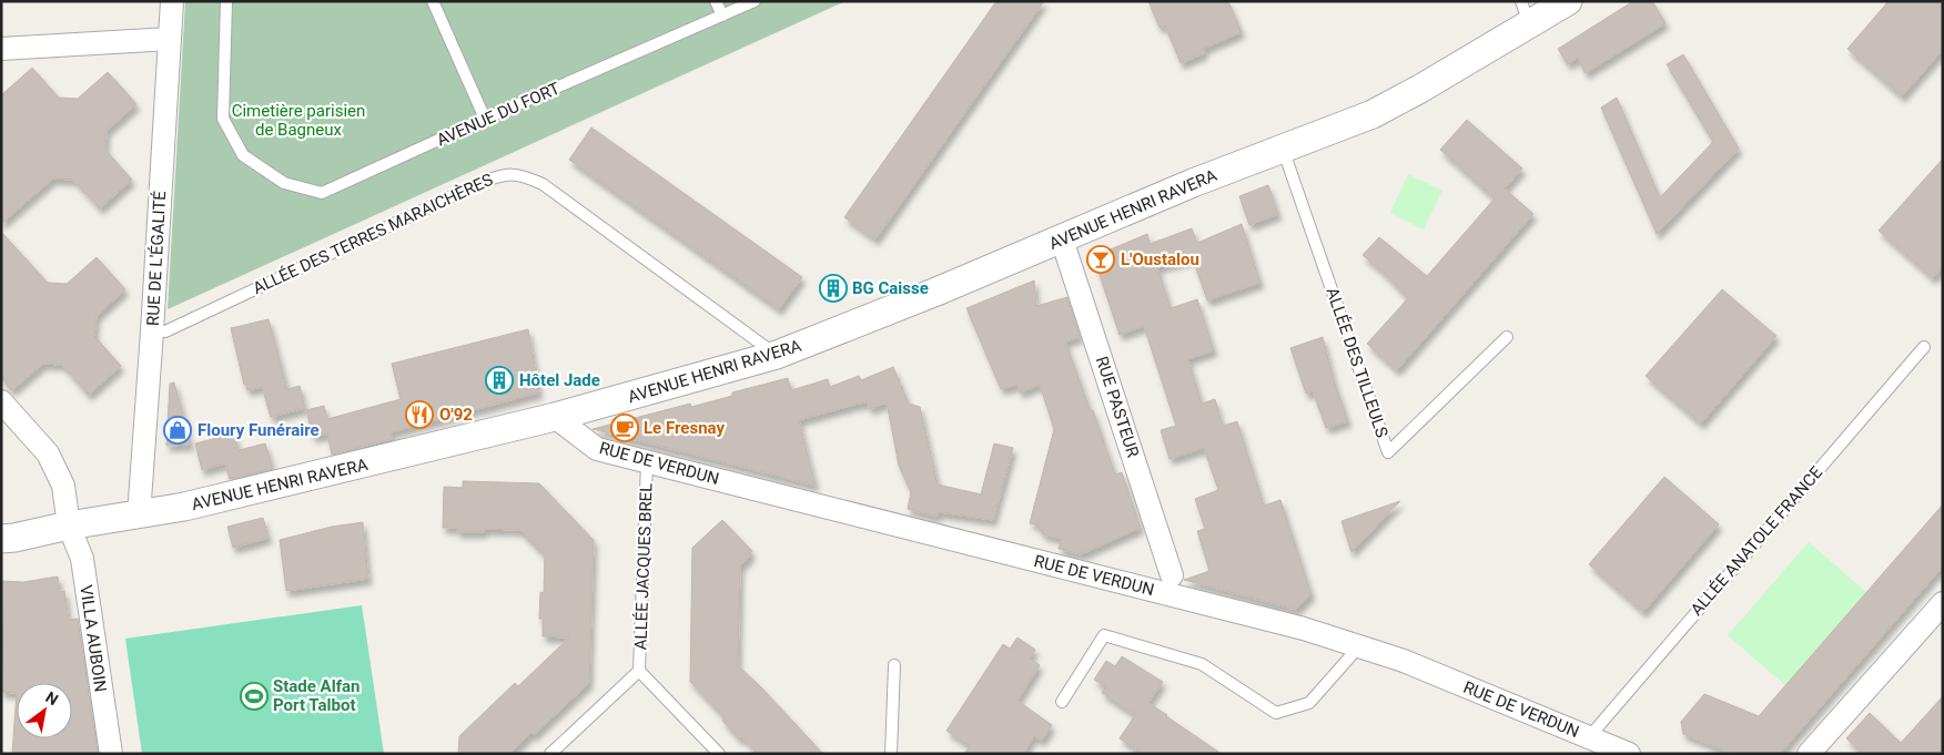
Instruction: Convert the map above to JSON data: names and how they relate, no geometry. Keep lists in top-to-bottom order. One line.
{"streets":{"street":["AVENUE HENRI RAVERA","RUE DE L'ÉGALITÉ","RUE PASTEUR","RUE DE VERDUN","VILLA AUBOIN"],"lane":["AVENUE DU FORT","ALLÉE DES TERRES MARAICHÈRES","ALLÉE DES TILLEULS","ALLÉE ANATOLE FRANCE","ALLÉE JACQUES BREL"]},"crossings":[["AVENUE HENRI RAVERA","ALLÉE DES TERRES MARAICHÈRES"],["AVENUE HENRI RAVERA","RUE DE L'ÉGALITÉ"],["AVENUE HENRI RAVERA","ALLÉE DES TILLEULS"],["AVENUE HENRI RAVERA","RUE PASTEUR"],["AVENUE HENRI RAVERA","RUE DE VERDUN"],["AVENUE HENRI RAVERA","VILLA AUBOIN"],["ALLÉE DES TERRES MARAICHÈRES","RUE DE L'ÉGALITÉ"],["RUE DE VERDUN","ALLÉE ANATOLE FRANCE"],["RUE DE VERDUN","ALLÉE JACQUES BREL"]],"parks":["Cimetière parisien de Bagneux"],"places":{"bar":["L'Oustalou"],"building":["BG Caisse","Hôtel Jade"],"restaurant":["O'92"],"cafe":["Le Fresnay"],"shop":["Floury Funéraire"],"sports":["Stade Alfan Port Talbot"]},"north":"top right"}
